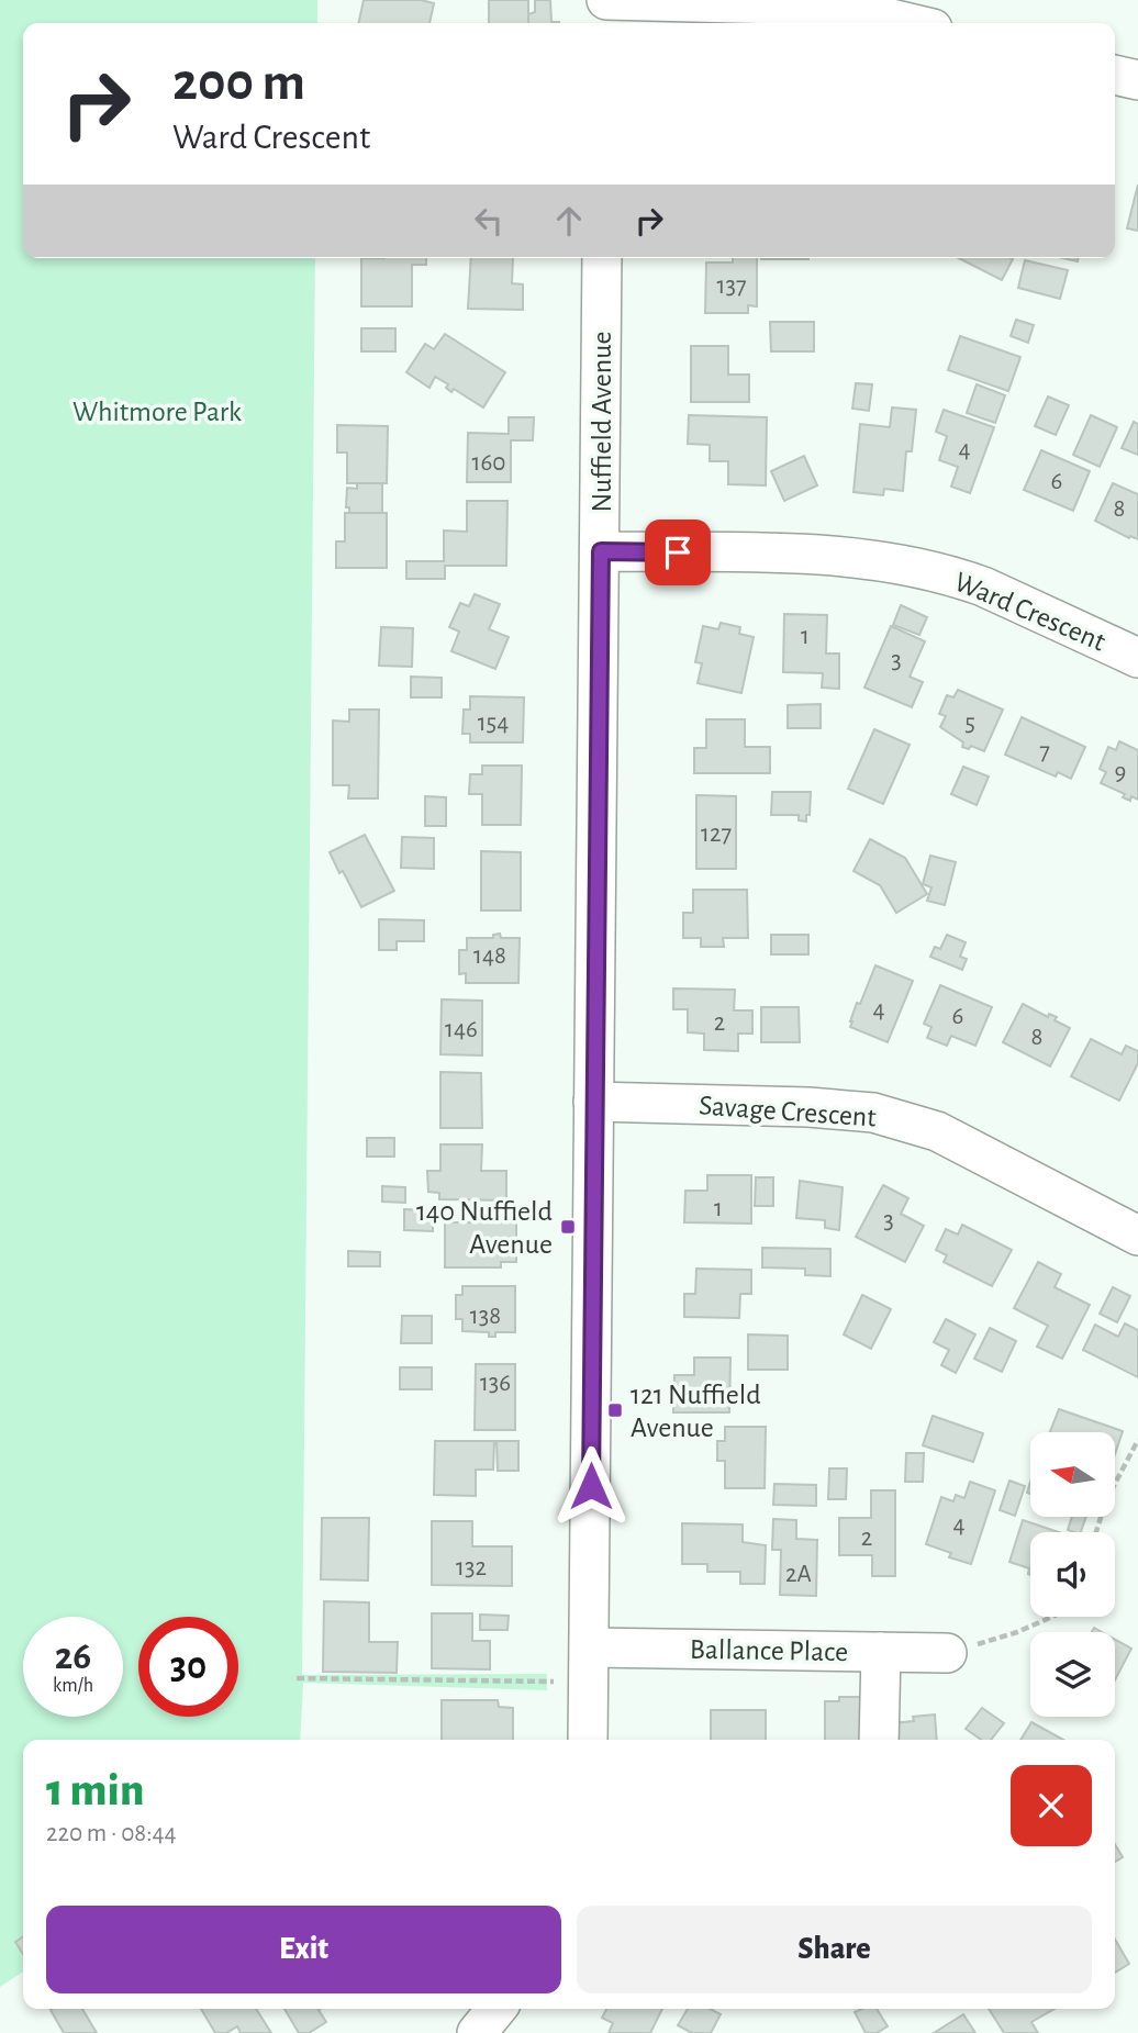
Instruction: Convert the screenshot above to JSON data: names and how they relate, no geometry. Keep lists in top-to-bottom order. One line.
{"streets":{"street":["Nuffield Avenue","Ward Crescent","Savage Crescent","Ballance Place"]},"crossings":[["Nuffield Avenue","Ward Crescent"],["Nuffield Avenue","Savage Crescent"],["Nuffield Avenue","Ballance Place"]],"parks":["Whitmore Park"],"places":{"transit":["140 Nuffield Avenue","121 Nuffield Avenue"]},"house_numbers":["137","4","160","6","8","1","3","154","5","7","9","127","148","4","6","2","146","8","1","3","138","136","4","2","132","2A"],"north":"left","page":{"turn":["200 m","Ward Crescent"],"speed":"26 km/h","limit":"30","heading":["1 min","220 m · 08:44"],"buttons":["Exit","Share"]}}
